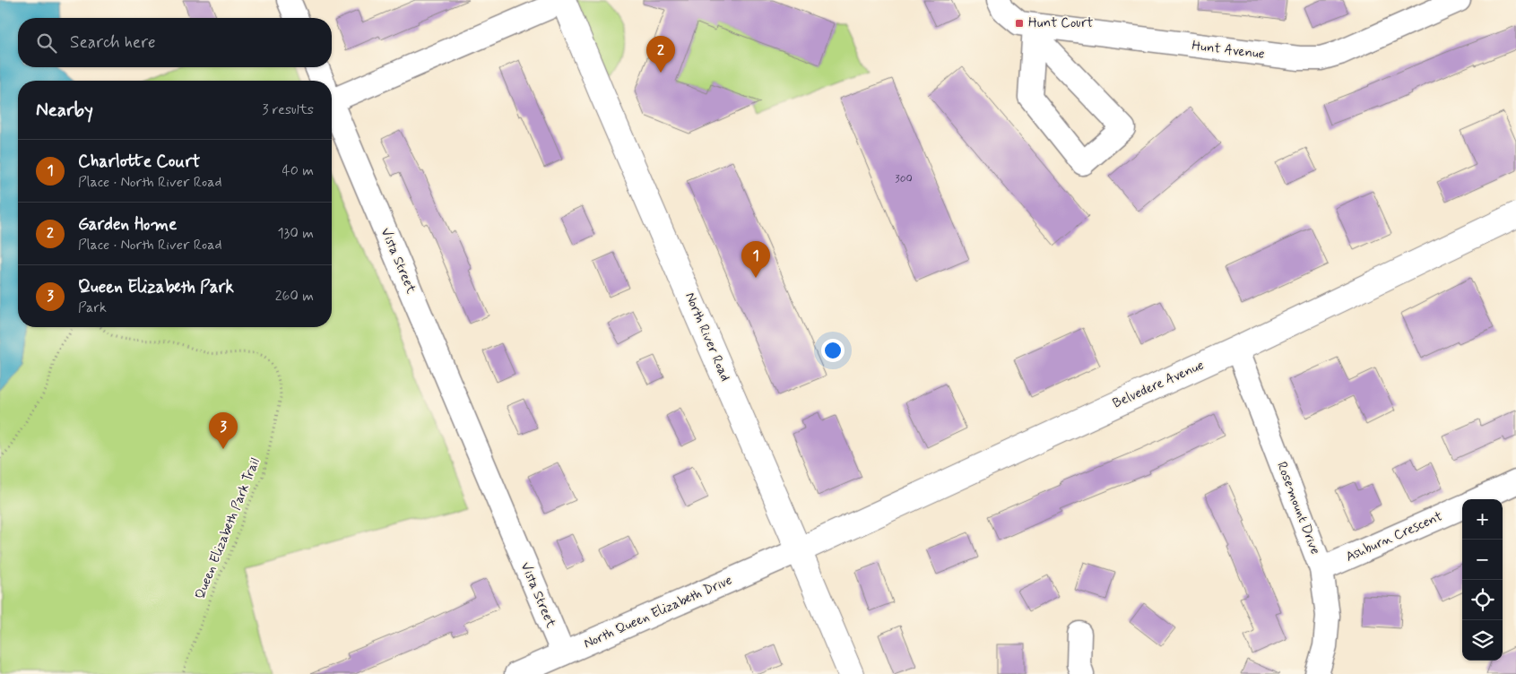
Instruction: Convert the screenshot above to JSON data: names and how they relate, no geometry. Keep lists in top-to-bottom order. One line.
{"streets":{"main road":["North River Road","Belvedere Avenue"],"street":["Hunt Avenue","Vista Street","Rosemount Drive","Ashburn Crescent","North Queen Elizabeth Drive"],"path":["Queen Elizabeth Park Trail"]},"crossings":[["Vista Street","North Queen Elizabeth Drive"],["North River Road","Belvedere Avenue"],["North River Road","North Queen Elizabeth Drive"],["Belvedere Avenue","Rosemount Drive"],["Belvedere Avenue","North Queen Elizabeth Drive"],["Rosemount Drive","Ashburn Crescent"]],"places":{"transit":["Hunt Court"]},"house_numbers":["300"],"page":{"search":"Search here","pins":["2","1","3"],"heading":["Nearby","3 results"],"list":[{"mark":"1","name":"Charlotte Court","note":"Place · North River Road","value":"40 m"},{"mark":"2","name":"Garden Home","note":"Place · North River Road","value":"130 m"},{"mark":"3","name":"Queen Elizabeth Park","note":"Park","value":"260 m"}],"map_buttons":["+","−"]}}
